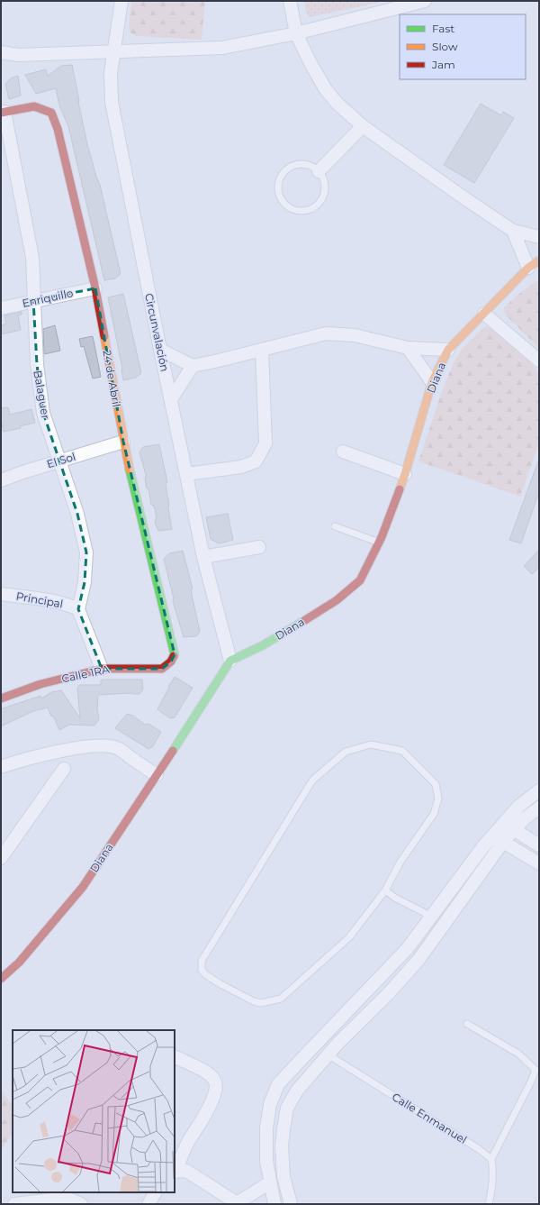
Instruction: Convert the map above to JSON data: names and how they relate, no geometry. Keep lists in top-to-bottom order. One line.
{"streets":{"street":["Enriquillo","Circunvalación","Diana","24 de Abril","Balaguer","El Sol","Principal","Calle 1RA"],"lane":["Calle Enmanuel"]},"crossings":[["Enriquillo","24 de Abril"],["Enriquillo","Balaguer"],["Circunvalación","Diana"],["24 de Abril","Balaguer"],["24 de Abril","El Sol"],["24 de Abril","Calle 1RA"],["Balaguer","El Sol"],["Balaguer","Principal"]],"legend":["Fast","Slow","Jam"]}
